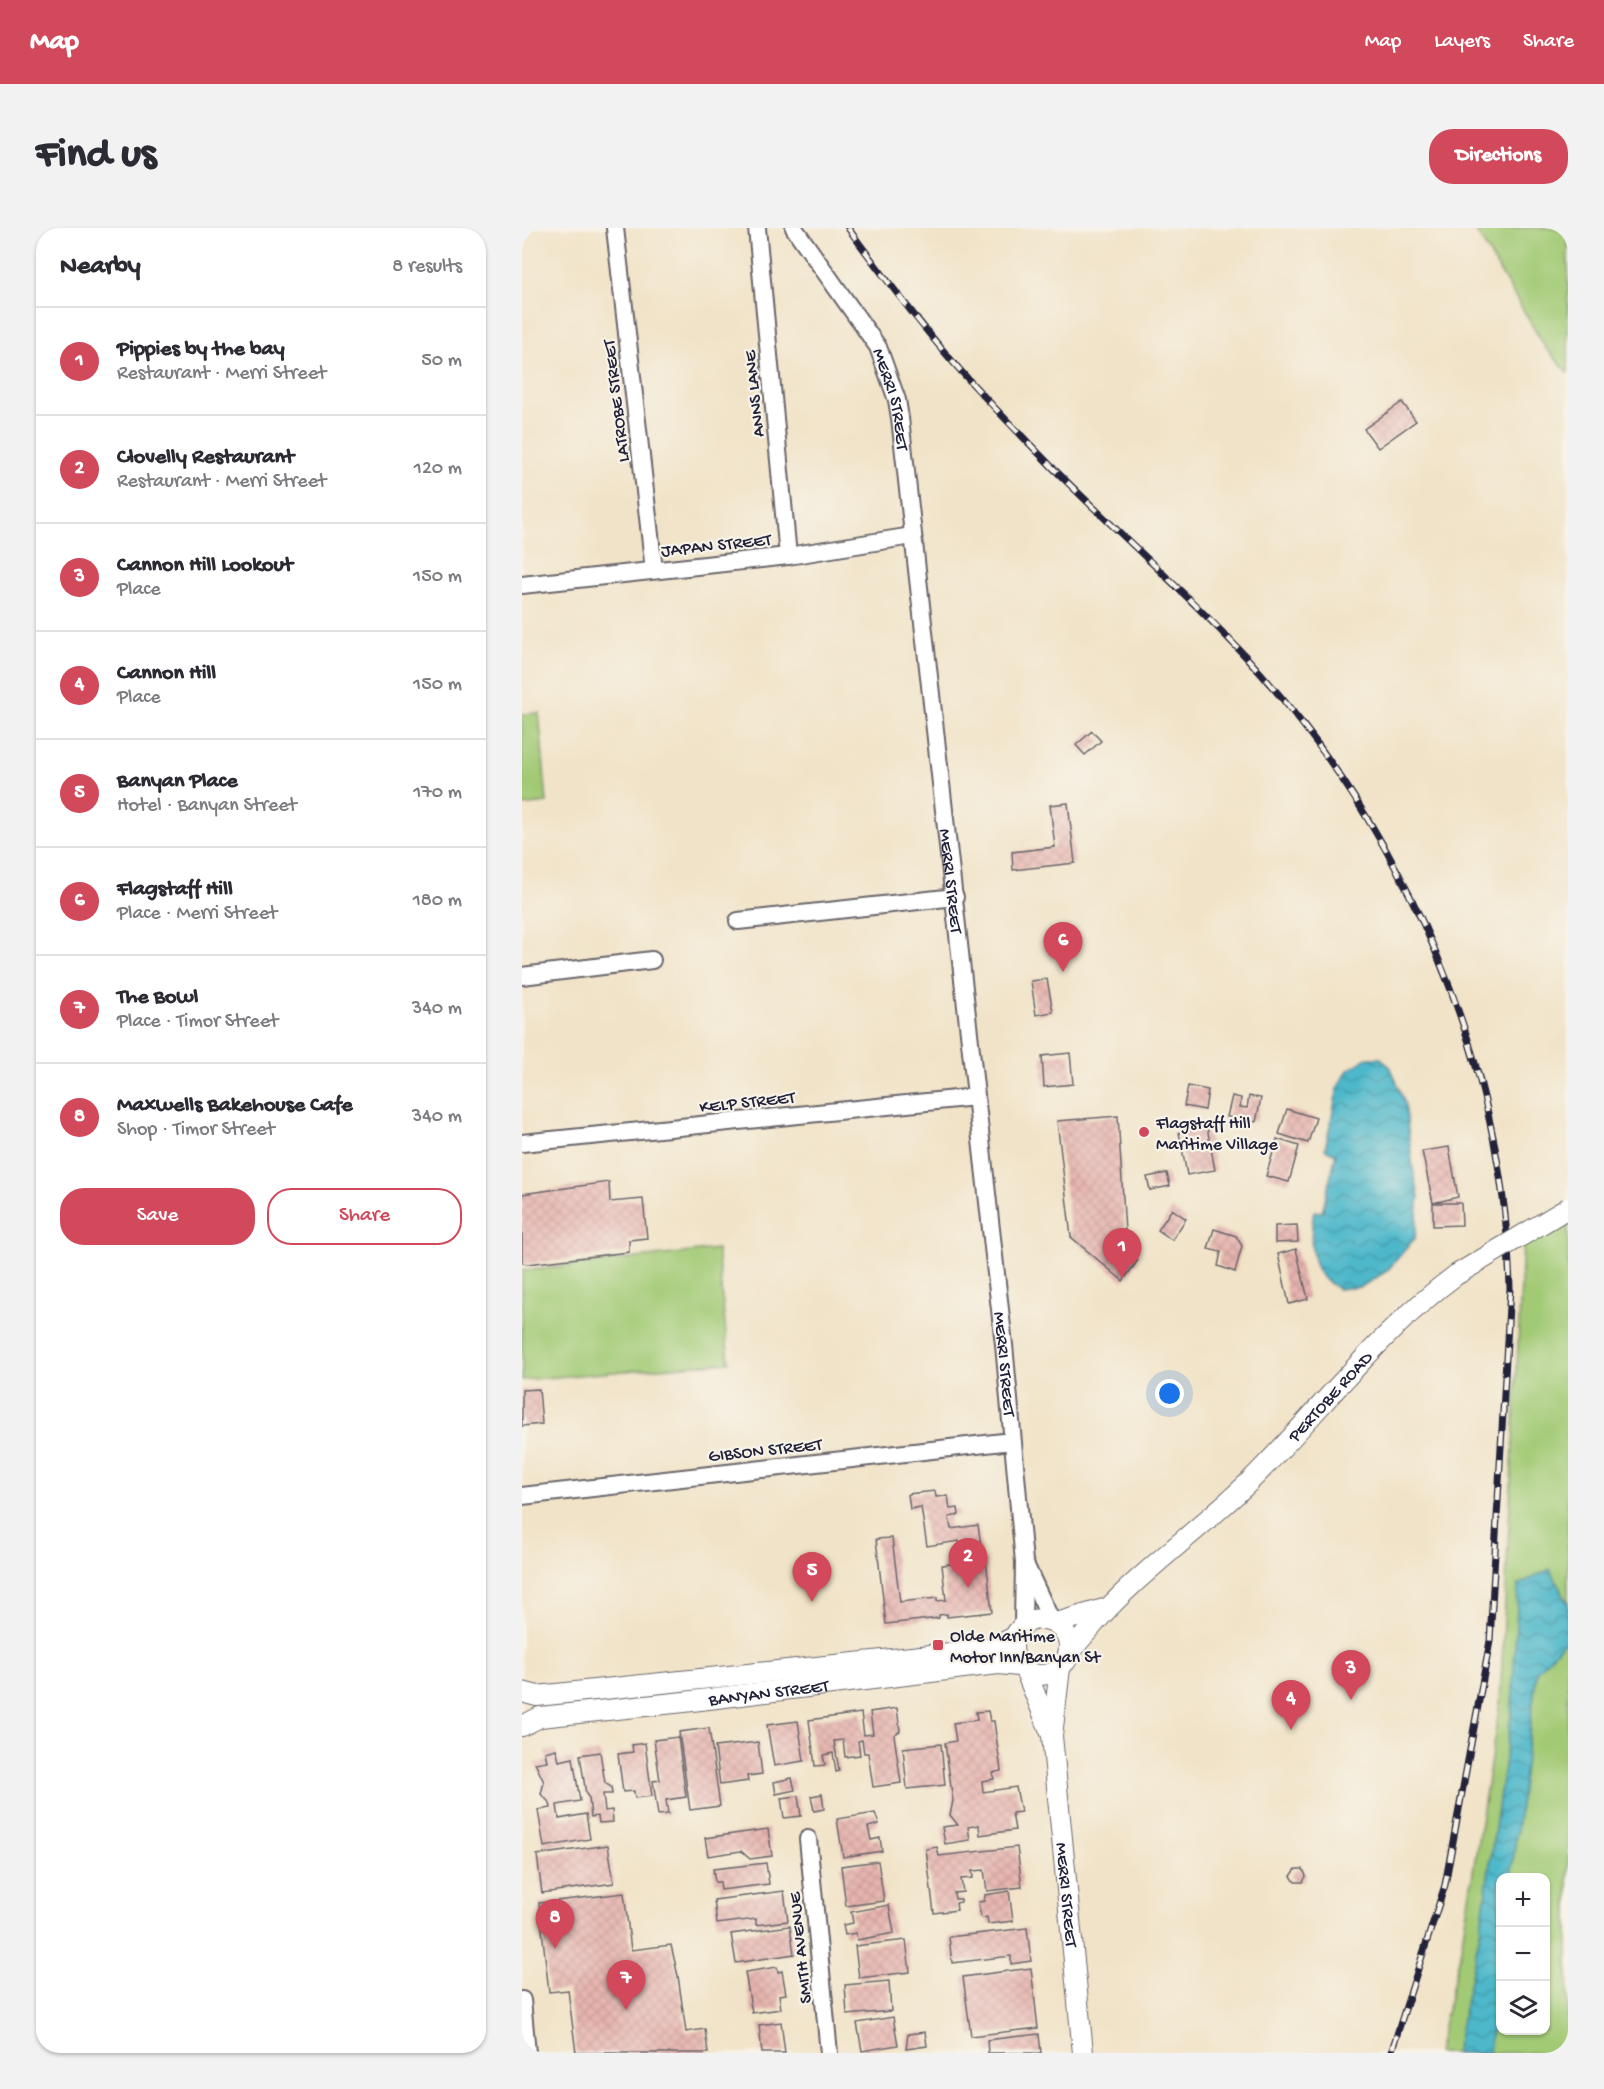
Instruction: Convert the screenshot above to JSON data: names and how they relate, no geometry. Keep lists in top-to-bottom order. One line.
{"streets":{"street":["ANNS LANE","MERRI STREET","LATROBE STREET","JAPAN STREET","KELP STREET","PERTOBE ROAD","GIBSON STREET","BANYAN STREET","SMITH AVENUE"]},"crossings":[["ANNS LANE","JAPAN STREET"],["MERRI STREET","JAPAN STREET"],["MERRI STREET","KELP STREET"],["MERRI STREET","PERTOBE ROAD"],["MERRI STREET","GIBSON STREET"],["MERRI STREET","BANYAN STREET"],["LATROBE STREET","JAPAN STREET"],["PERTOBE ROAD","BANYAN STREET"]],"places":{"other":["Flagstaff Hill Maritime Village"],"transit":["Olde Maritime Motor Inn/Banyan St"]},"page":{"header":"Map","nav":["Map","Layers","Share"],"buttons":["Directions",["Save","Share"]],"title":"Find us","heading":["Nearby","8 results"],"list":[{"mark":"1","name":"Pippies by the bay","note":"Restaurant · Merri Street","value":"50 m"},{"mark":"2","name":"Clovelly Restaurant","note":"Restaurant · Merri Street","value":"120 m"},{"mark":"3","name":"Cannon Hill Lookout","note":"Place","value":"150 m"},{"mark":"4","name":"Cannon Hill","note":"Place","value":"150 m"},{"mark":"5","name":"Banyan Place","note":"Hotel · Banyan Street","value":"170 m"},{"mark":"6","name":"Flagstaff Hill","note":"Place · Merri Street","value":"180 m"},{"mark":"7","name":"The Bowl","note":"Place · Timor Street","value":"340 m"},{"mark":"8","name":"Maxwells Bakehouse Cafe","note":"Shop · Timor Street","value":"340 m"}],"pins":["6","1","2","5","3","4","8","7"],"map_buttons":["+","−"]}}
